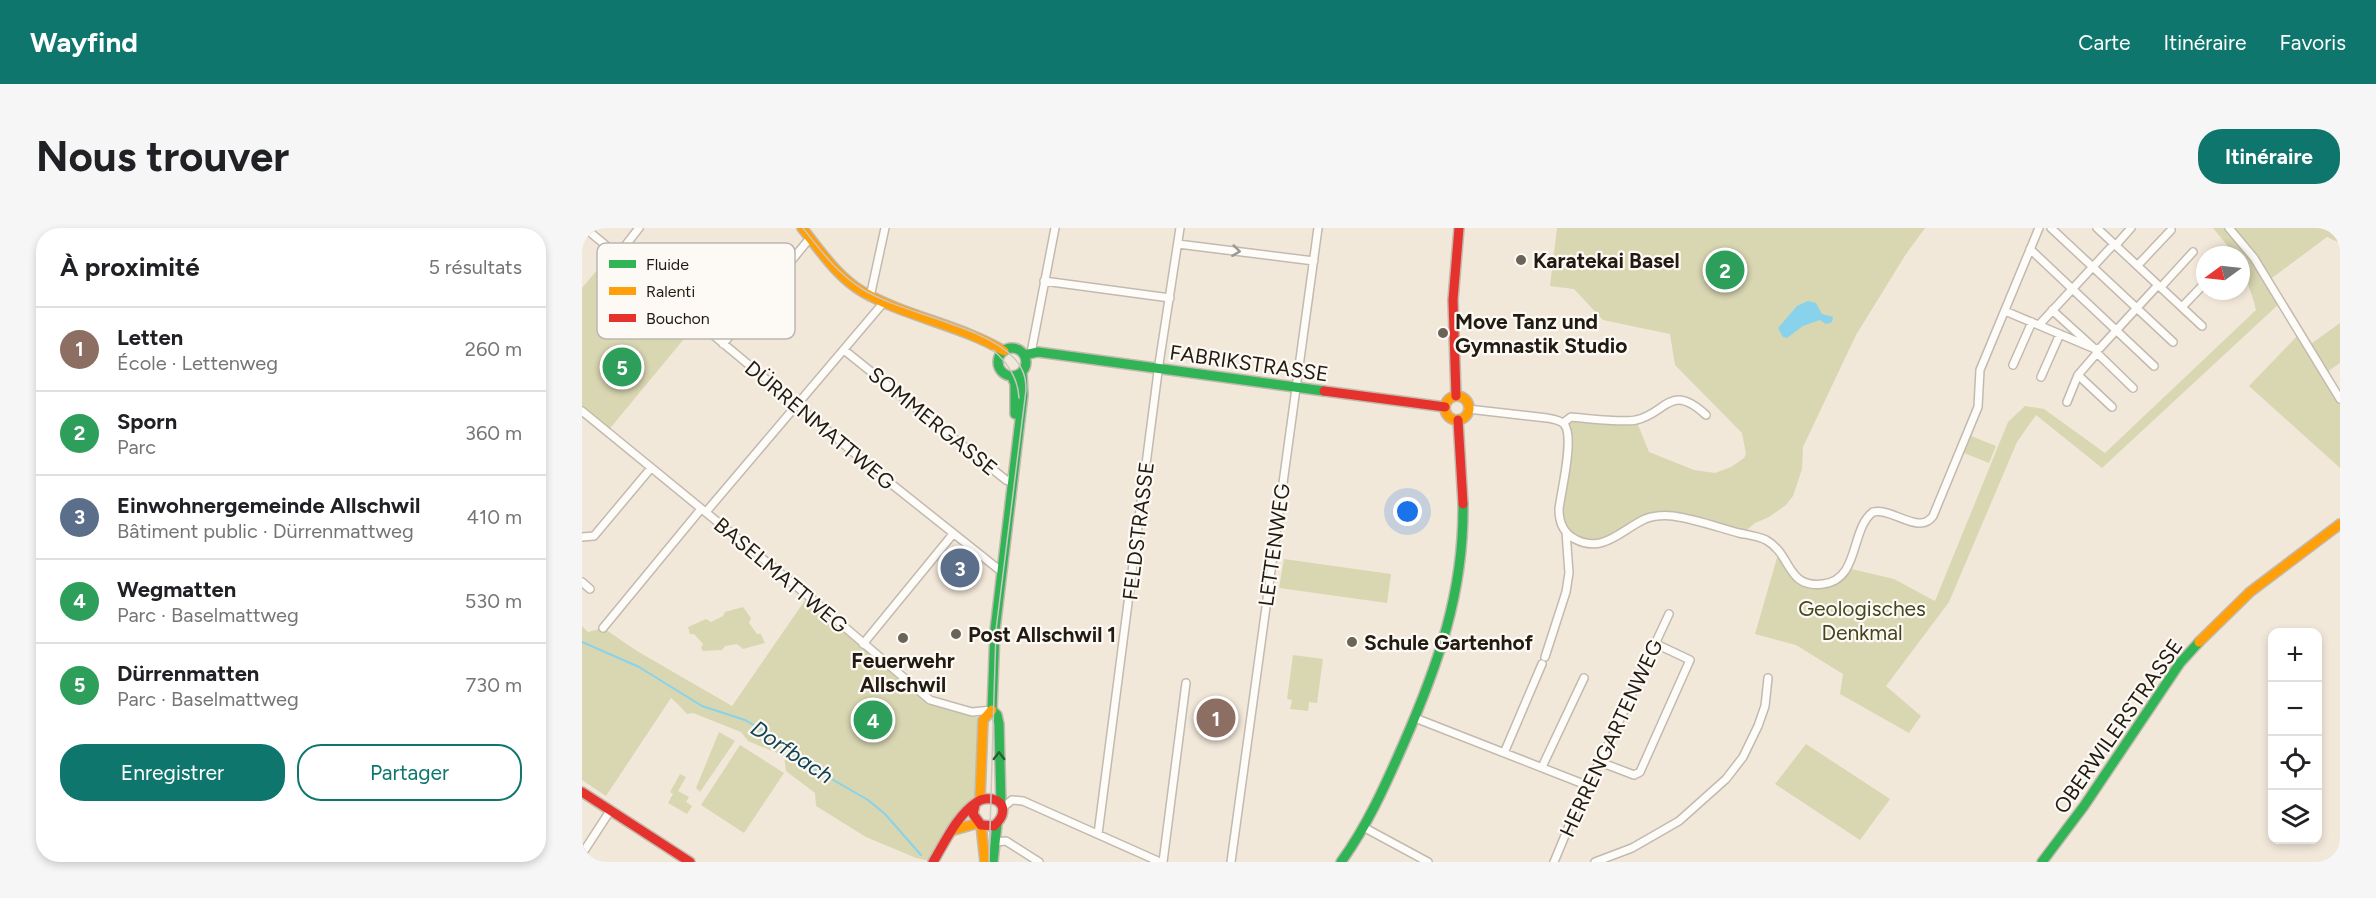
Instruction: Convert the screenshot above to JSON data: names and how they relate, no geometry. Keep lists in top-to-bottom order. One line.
{"streets":{"street":["FABRIKSTRASSE","SOMMERGASSE","DÜRRENMATTWEG","FELDSTRASSE","LETTENWEG","BASELMATTWEG","OBERWILERSTRASSE","HERRENGARTENWEG"]},"crossings":[["FABRIKSTRASSE","FELDSTRASSE"],["FABRIKSTRASSE","LETTENWEG"]],"water":["Dorfbach"],"parks":["Geologisches Denkmal"],"places":["Karatekai Basel","Move Tanz und Gymnastik Studio","Post Allschwil 1","Feuerwehr Allschwil","Schule Gartenhof"],"legend":["Fluide","Ralenti","Bouchon"],"north":"left","page":{"header":"Wayfind","nav":["Carte","Itinéraire","Favoris"],"buttons":["Itinéraire",["Enregistrer","Partager"]],"title":"Nous trouver","heading":["À proximité","5 résultats"],"pins":["2","5","3","1","4"],"list":[{"mark":"1","name":"Letten","note":"École · Lettenweg","value":"260 m"},{"mark":"2","name":"Sporn","note":"Parc","value":"360 m"},{"mark":"3","name":"Einwohnergemeinde Allschwil","note":"Bâtiment public · Dürrenmattweg","value":"410 m"},{"mark":"4","name":"Wegmatten","note":"Parc · Baselmattweg","value":"530 m"},{"mark":"5","name":"Dürrenmatten","note":"Parc · Baselmattweg","value":"730 m"}],"map_buttons":["+","−"]}}
